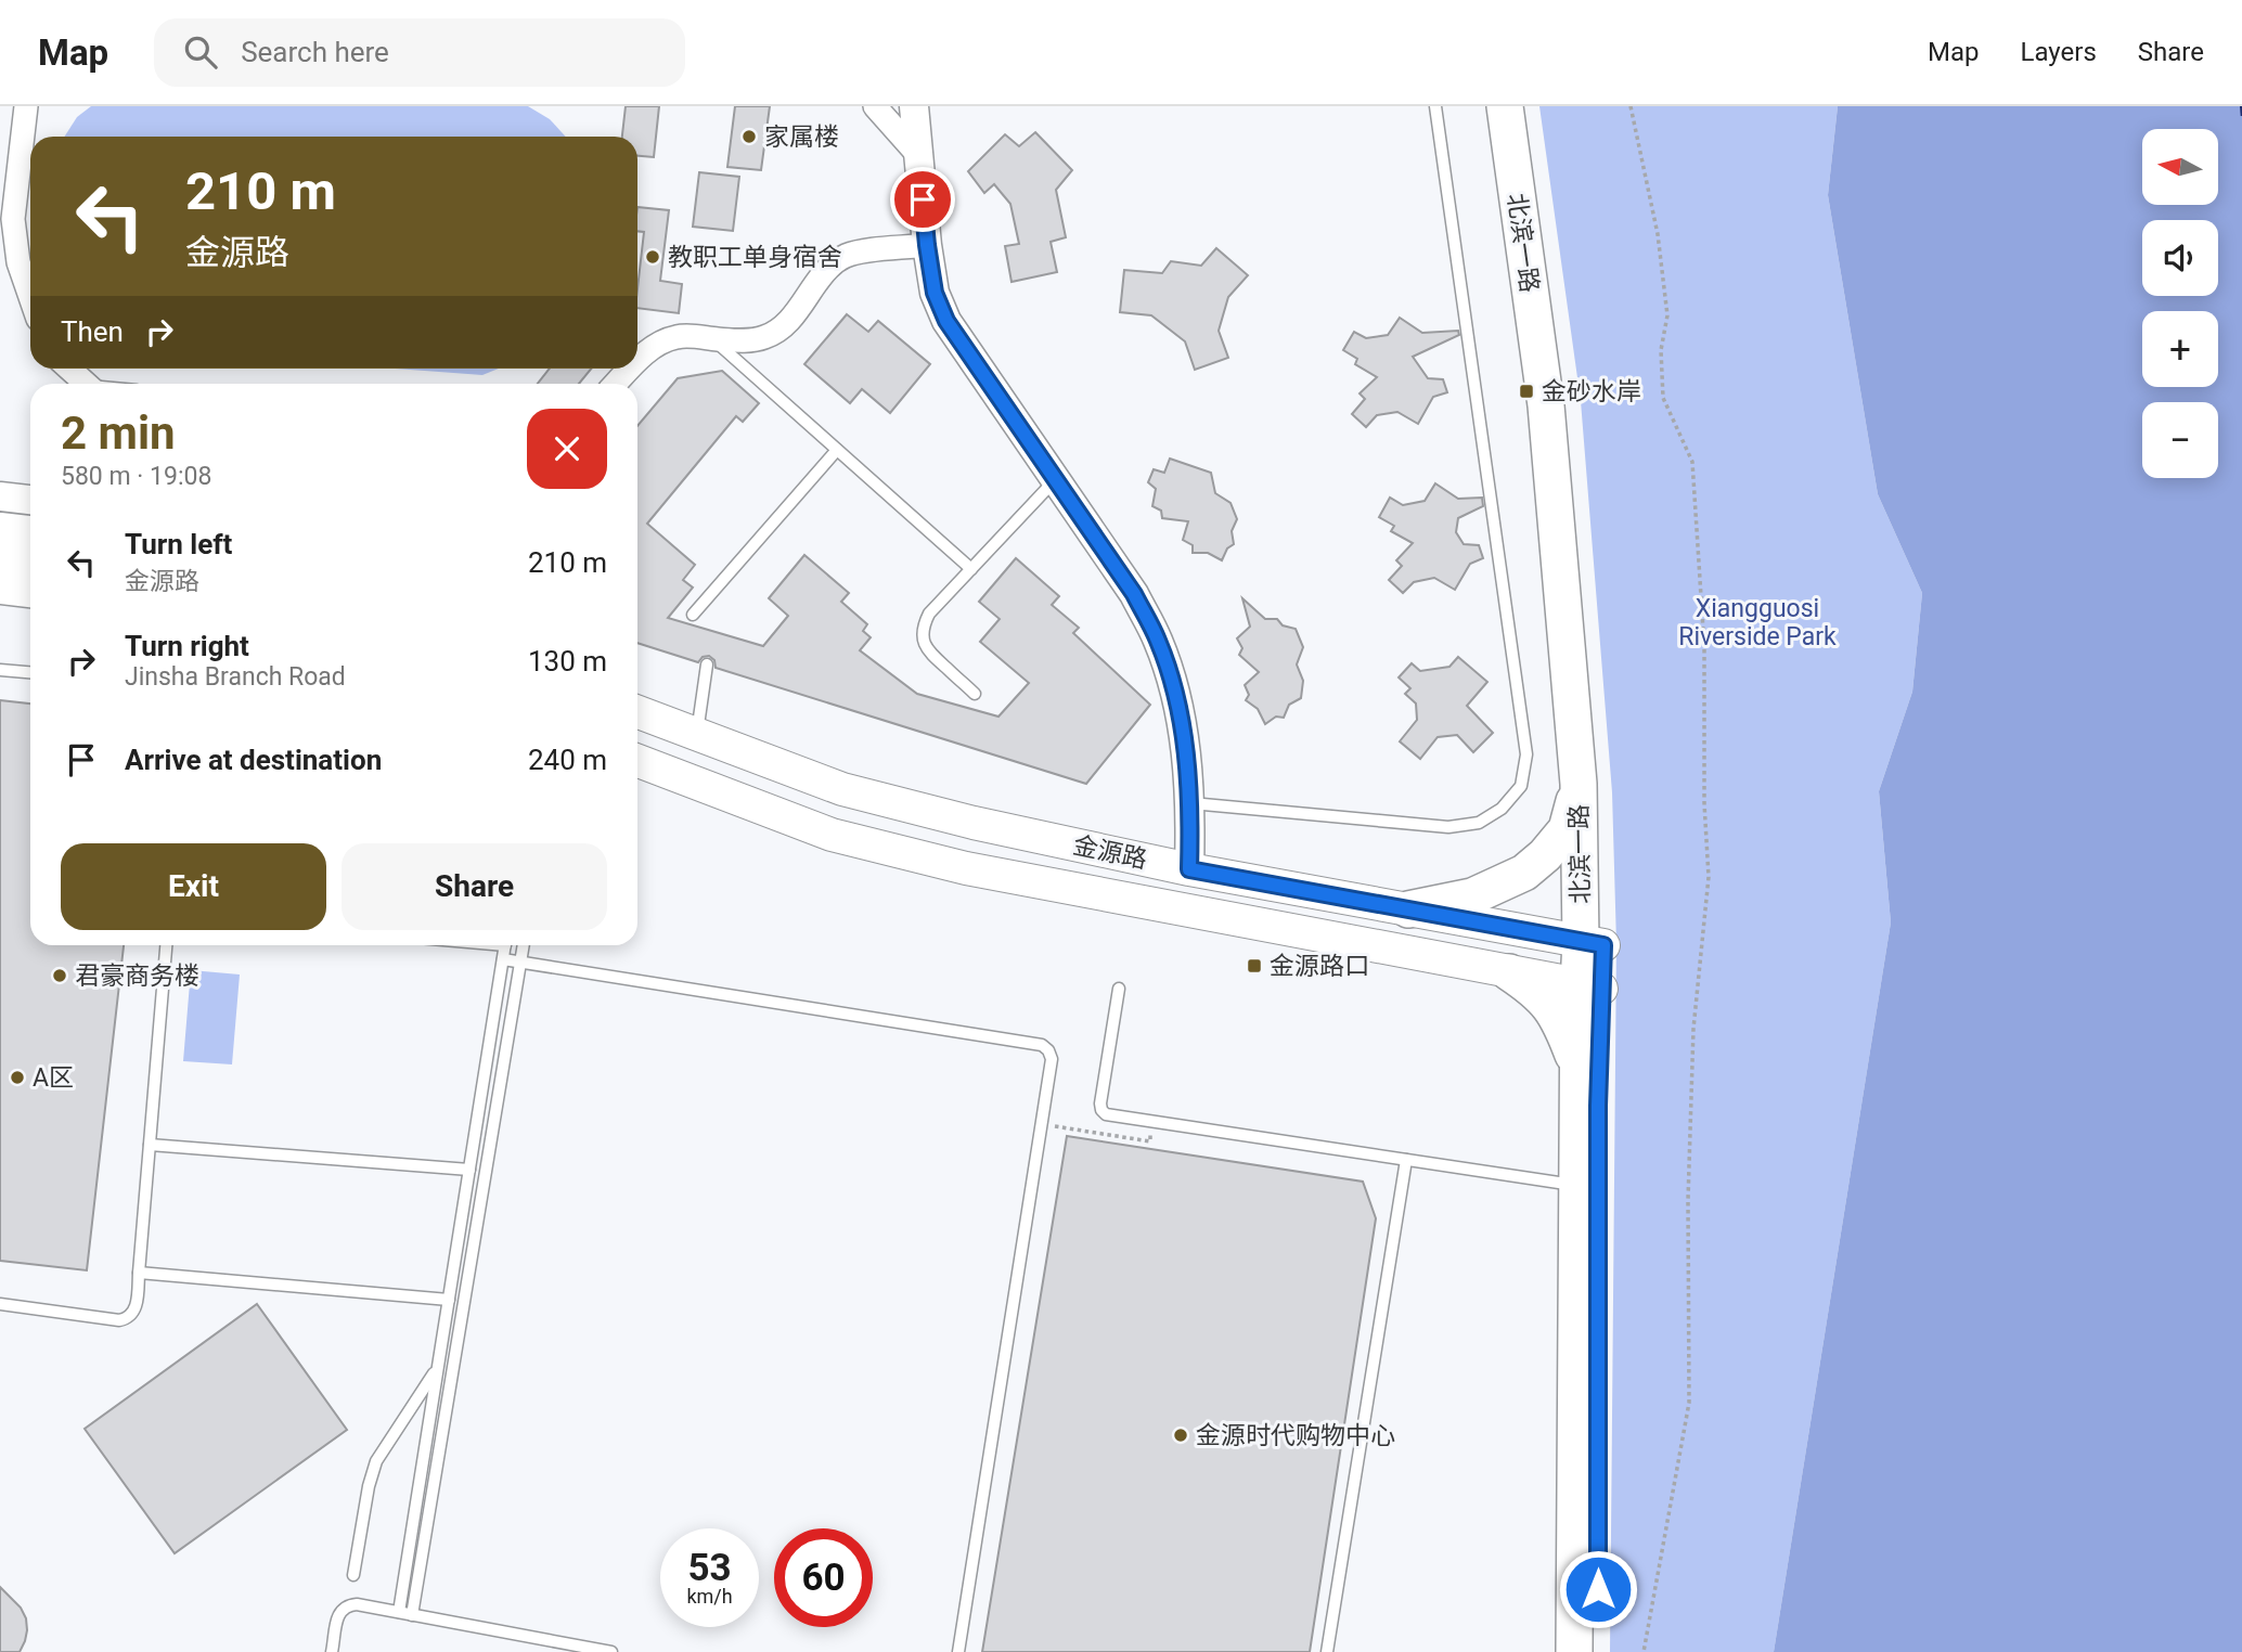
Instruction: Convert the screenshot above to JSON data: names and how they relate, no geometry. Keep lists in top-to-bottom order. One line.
{"streets":{"main road":["北滨一路","金源路"]},"crossings":[["北滨一路","金源路"]],"parks":["Xiangguosi Riverside Park"],"places":{"other":["家属楼","教职工单身宿舍","君豪商务楼","A区","金源时代购物中心"],"transit":["金砂水岸","金源路口"]},"north":"left","page":{"header":"Map","search":"Search here","nav":["Map","Layers","Share"],"map_buttons":["+","−"],"turn":["210 m","金源路"],"then":"Then","heading":["2 min","580 m · 19:08"],"list":[{"name":"Turn left","note":"金源路","value":"210 m"},{"name":"Turn right","note":"Jinsha Branch Road","value":"130 m"},{"name":"Arrive at destination","value":"240 m"}],"buttons":["Exit","Share"],"speed":"53 km/h","limit":"60"}}
